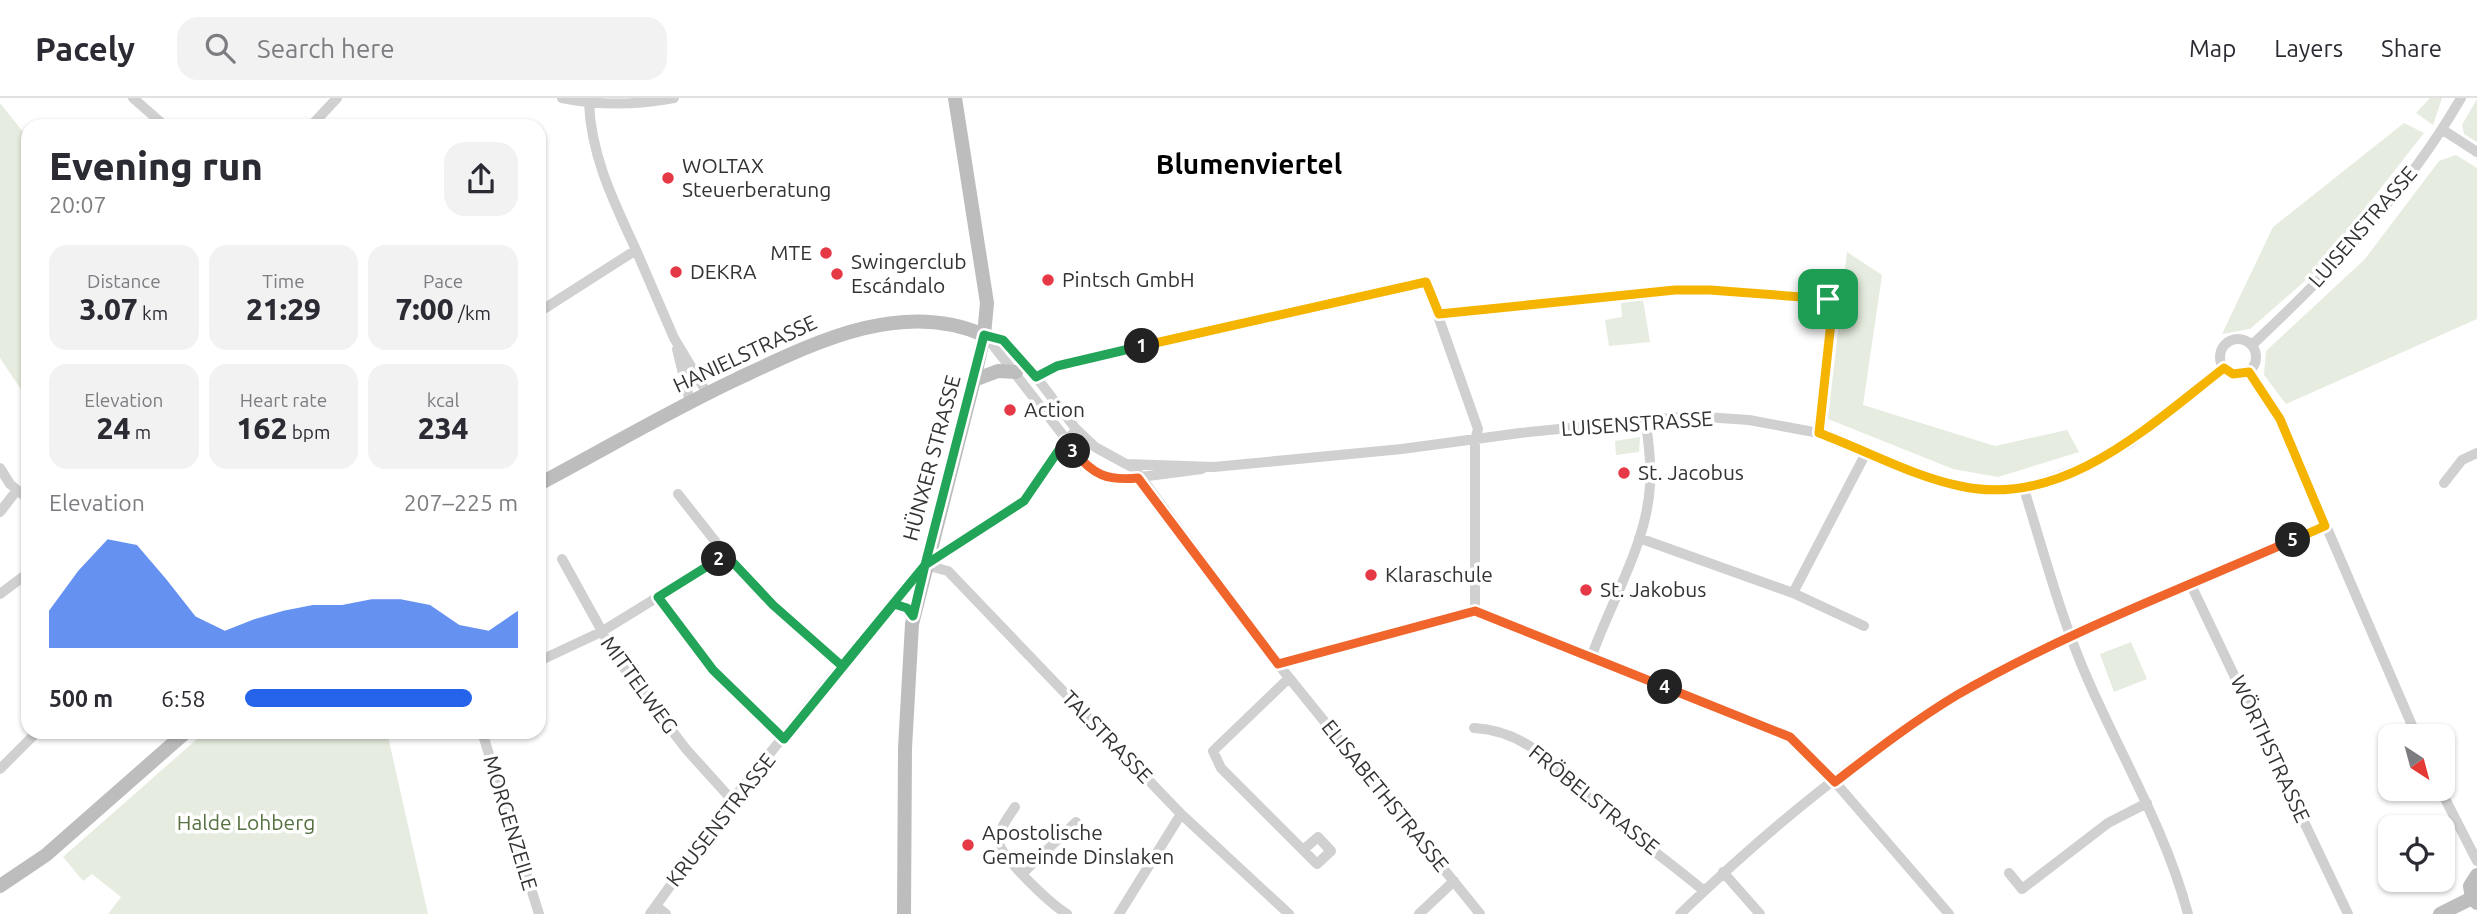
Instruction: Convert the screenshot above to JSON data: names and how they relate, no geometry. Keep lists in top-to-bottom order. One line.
{"streets":{"main road":["HANIELSTRASSE","HÜNXER STRASSE"],"street":["LUISENSTRASSE","MITTELWEG","TALSTRASSE","WÖRTHSTRASSE","ELISABETHSTRASSE","FRÖBELSTRASSE","KRUSENSTRASSE","MORGENZEILE"]},"crossings":[["LUISENSTRASSE","HANIELSTRASSE"],["LUISENSTRASSE","HÜNXER STRASSE"],["LUISENSTRASSE","ELISABETHSTRASSE"],["HANIELSTRASSE","HÜNXER STRASSE"],["HÜNXER STRASSE","KRUSENSTRASSE"],["MITTELWEG","KRUSENSTRASSE"]],"districts":["Blumenviertel"],"parks":["Halde Lohberg"],"places":["WOLTAX Steuerberatung","MTE","DEKRA","Swingerclub Escándalo","Pintsch GmbH","Action","St. Jacobus","Klaraschule","St. Jakobus","Apostolische Gemeinde Dinslaken"],"north":"bottom right","page":{"header":"Pacely","search":"Search here","nav":["Map","Layers","Share"],"heading":["Evening run","20:07"],"stats":[["Distance","3.07 km"],["Time","21:29"],["Pace","7:00 /km"],["Elevation","24 m"],["Heart rate","162 bpm"],["kcal","234"]],"pins":["1","3","5","2","4"],"chart":["Elevation","207–225 m"],"list":[{"name":"500 m","note":"6:58"}]}}
